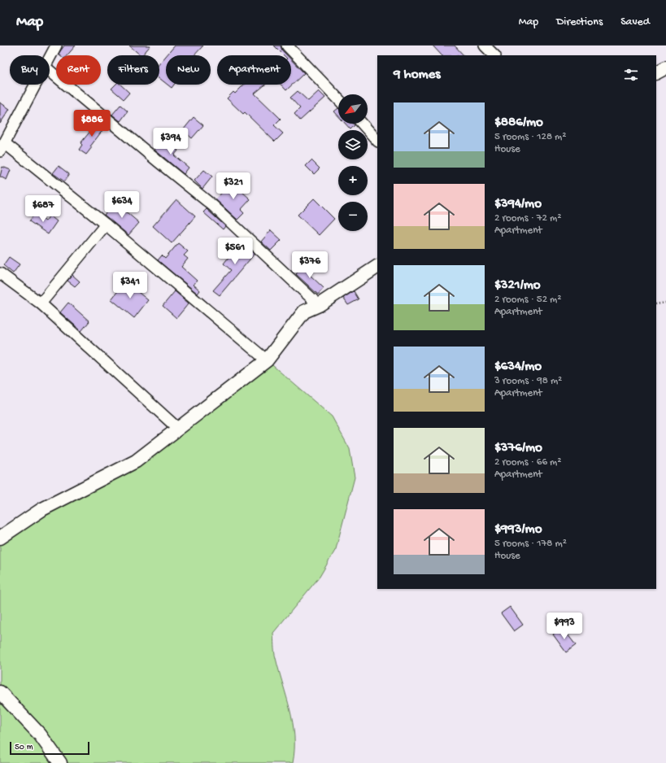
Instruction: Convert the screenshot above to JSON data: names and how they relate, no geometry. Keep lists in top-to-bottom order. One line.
{"scale_bar":"50 m","north":"bottom left","page":{"header":"Map","nav":["Map","Directions","Saved"],"chip":["Buy","Rent","Filters","New","Apartment"],"heading":"9 homes","map_buttons":["+","−"],"list":[{"name":"$886/mo","note":"5 rooms · 128 m² · House"},{"name":"$394/mo","note":"2 rooms · 72 m² · Apartment"},{"name":"$321/mo","note":"2 rooms · 52 m² · Apartment"},{"name":"$634/mo","note":"3 rooms · 98 m² · Apartment"},{"name":"$376/mo","note":"2 rooms · 66 m² · Apartment"},{"name":"$993/mo","note":"5 rooms · 178 m² · House"}],"price":["$886","$394","$321","$634","$687","$561","$376","$341","$993"],"scale":"50 m"}}
